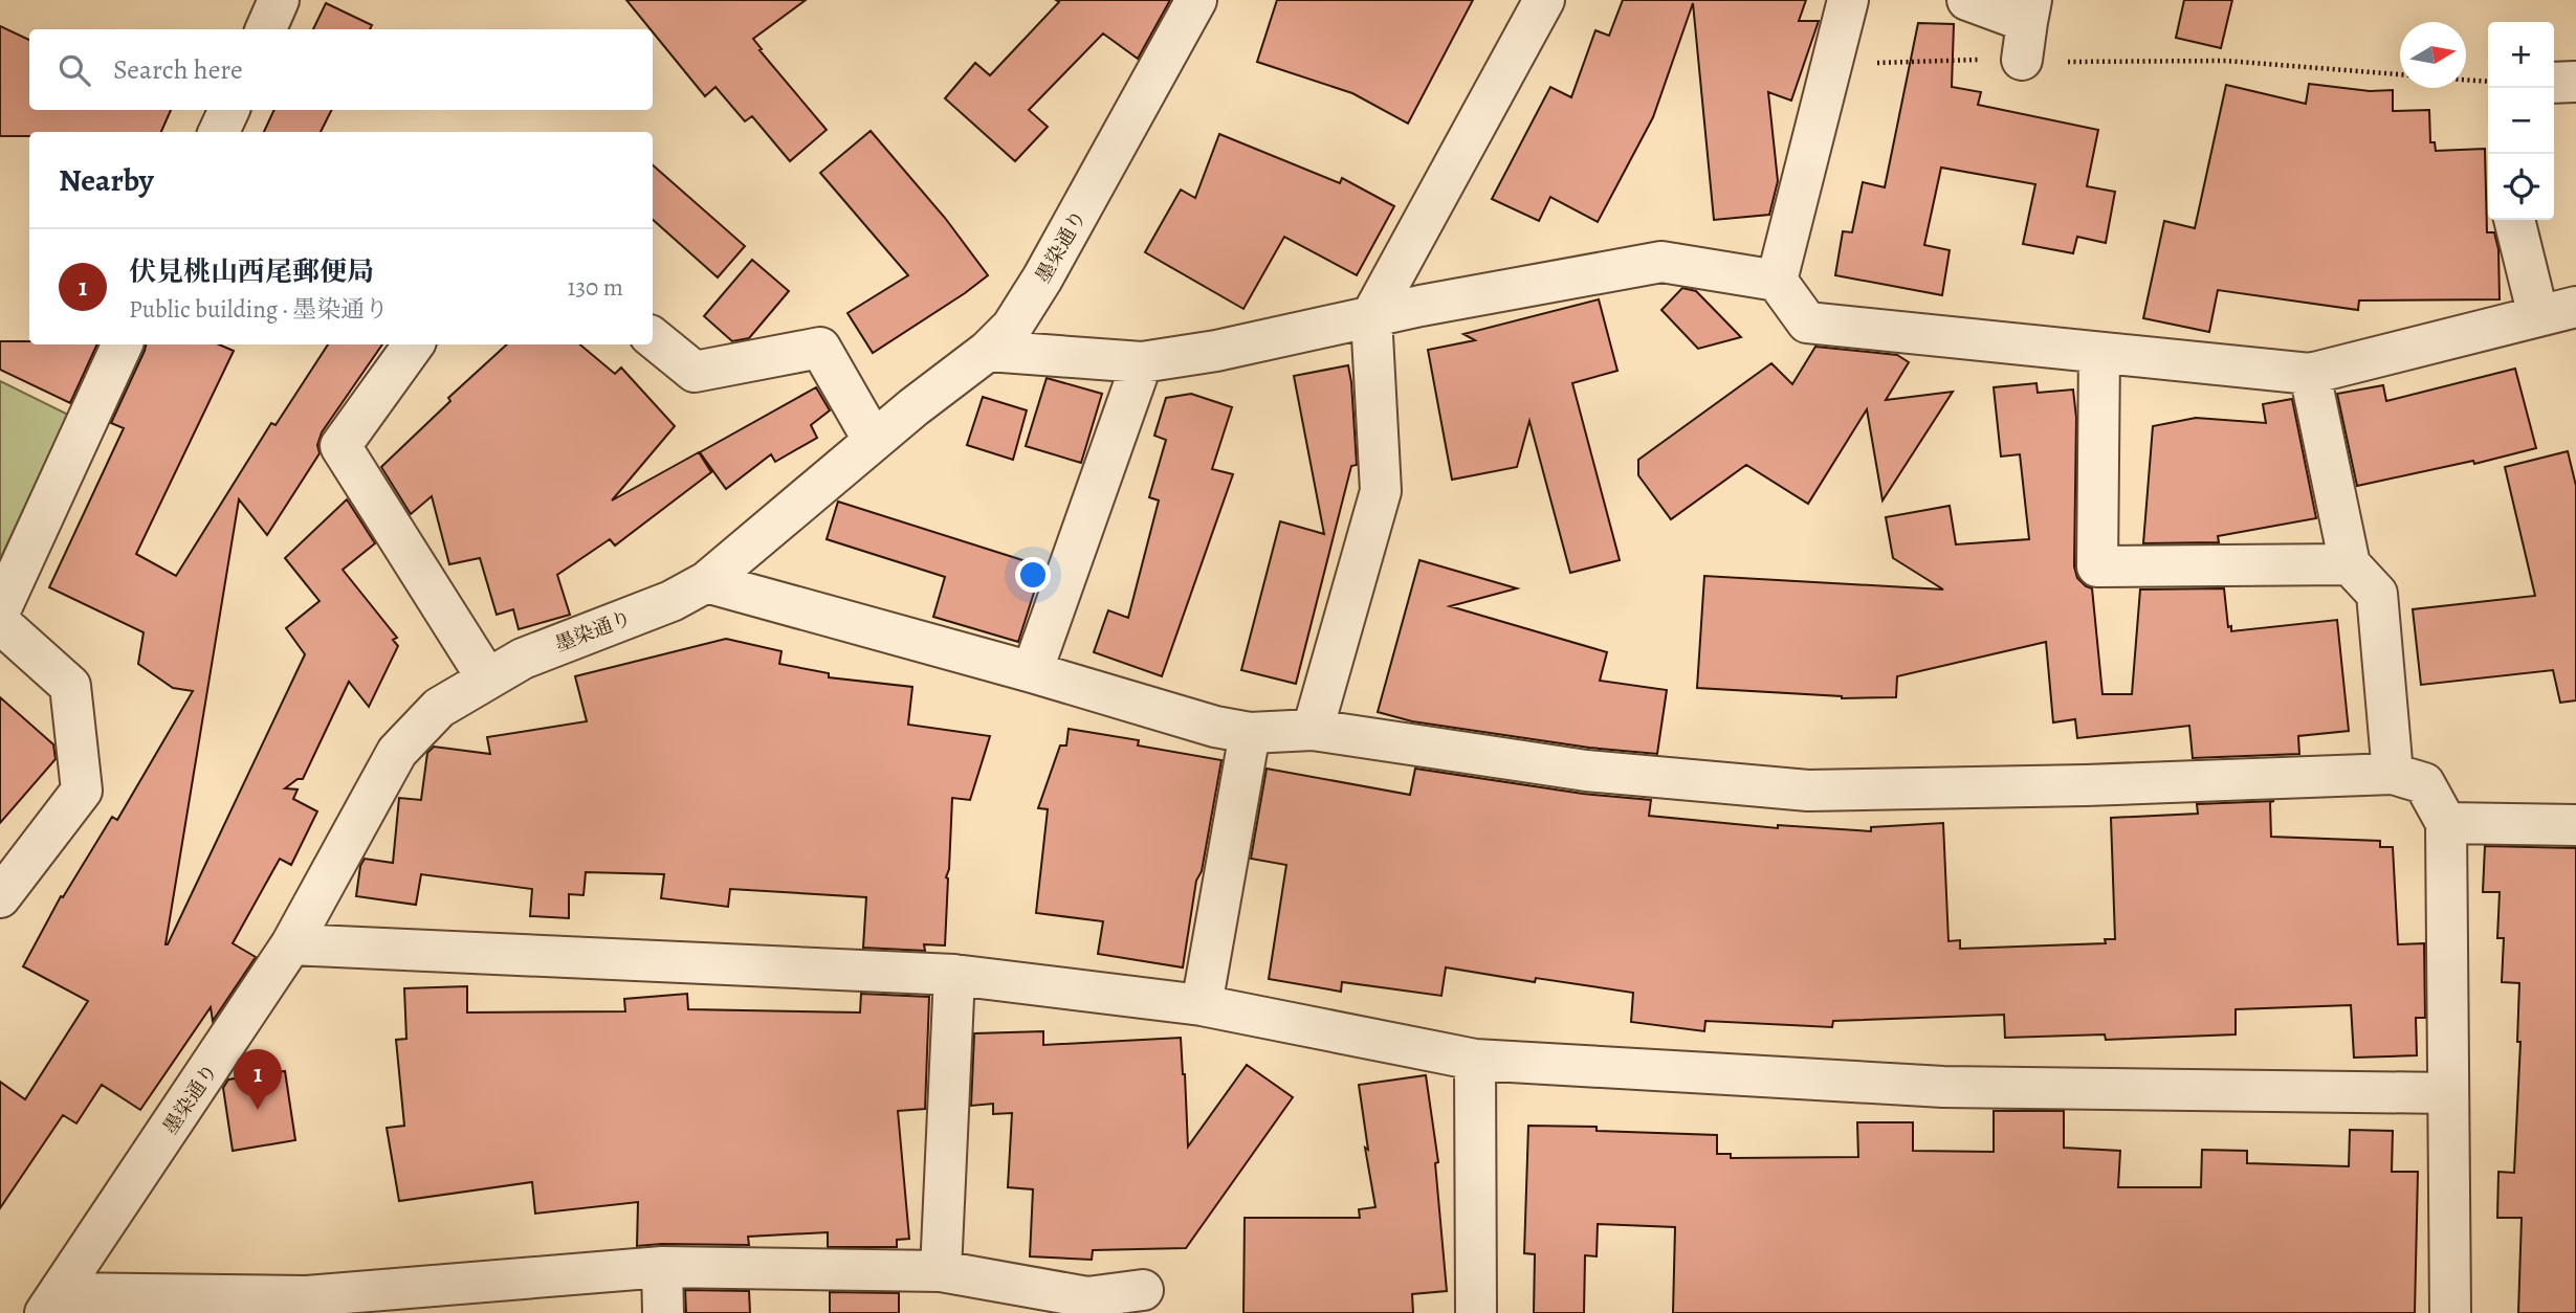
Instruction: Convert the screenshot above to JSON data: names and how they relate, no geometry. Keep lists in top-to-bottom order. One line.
{"streets":{"street":["墨染通り"]},"north":"right","page":{"map_buttons":["+","−"],"search":"Search here","heading":"Nearby","list":[{"mark":"1","name":"伏見桃山西尾郵便局","note":"Public building · 墨染通り","value":"130 m"}],"pins":"1"}}
